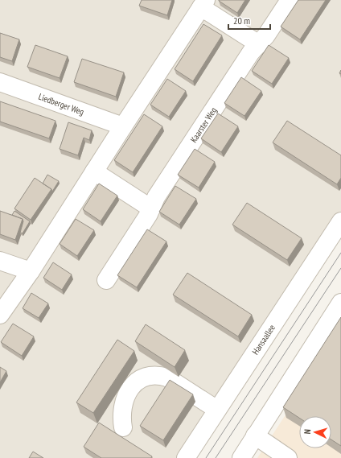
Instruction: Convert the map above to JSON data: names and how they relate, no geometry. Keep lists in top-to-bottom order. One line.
{"streets":{"street":["Liedberger Weg","Kaarster Weg","Hansaallee"]},"scale_bar":"20 m","north":"left"}
